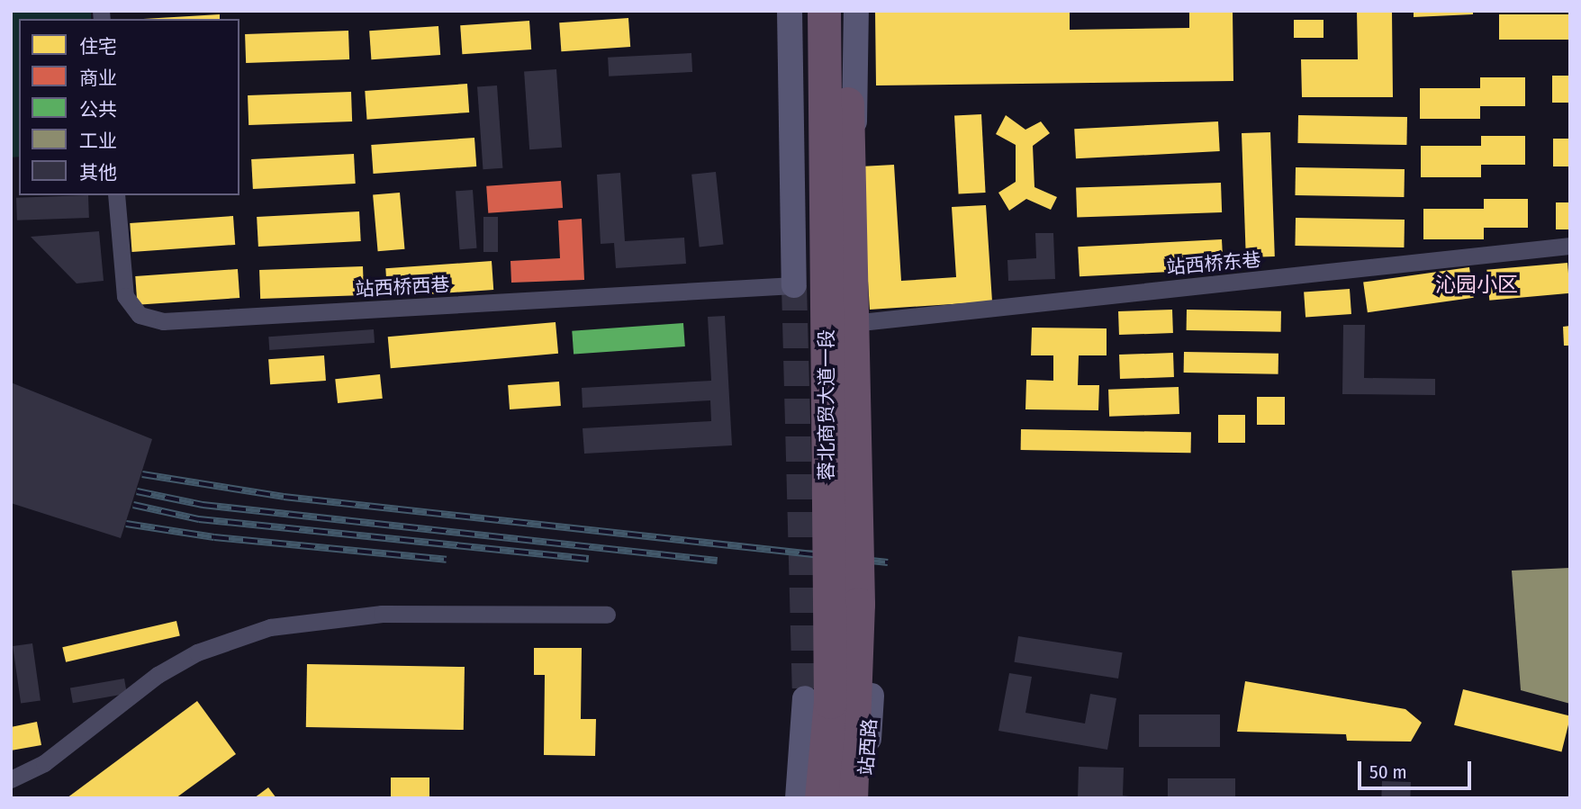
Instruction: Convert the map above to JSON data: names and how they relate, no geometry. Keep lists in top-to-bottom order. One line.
{"streets":{"highway":["蓉北商贸大道一段"],"main road":["站西路"],"street":["站西桥东巷","站西桥西巷"]},"crossings":[["站西桥东巷","蓉北商贸大道一段"]],"districts":["沁园小区"],"legend":["住宅","商业","公共","工业","其他"],"scale_bar":"50 m"}
